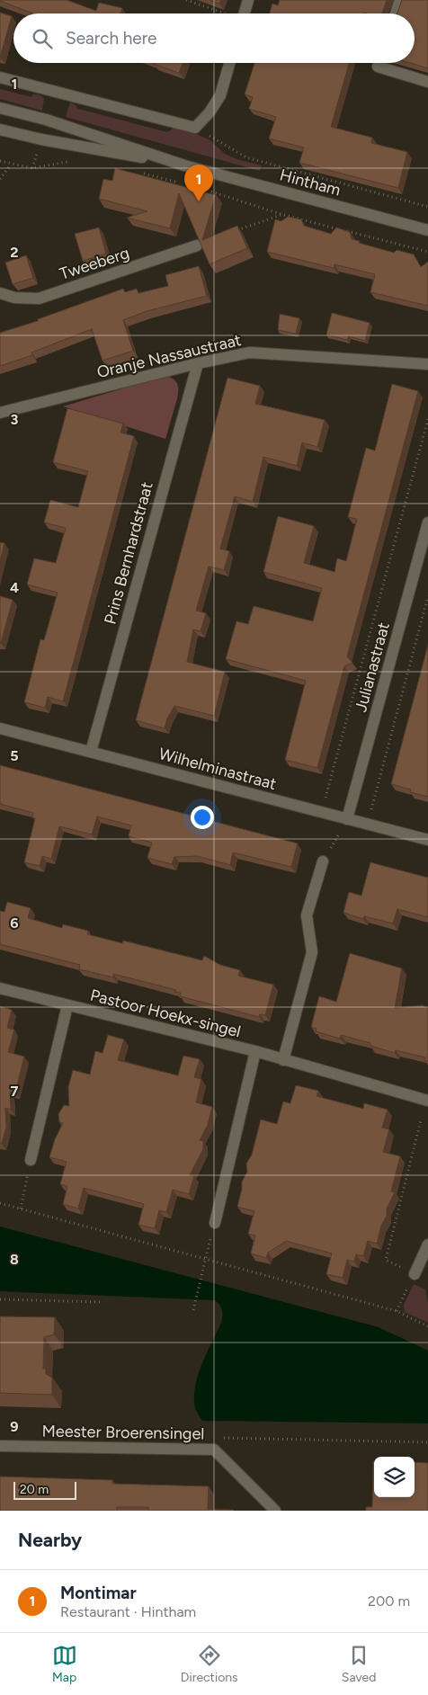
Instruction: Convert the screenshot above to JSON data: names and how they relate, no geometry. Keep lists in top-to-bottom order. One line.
{"streets":{"street":["Hintham","Tweeberg","Oranje Nassaustraat","Prins Bernhardstraat","Julianastraat","Wilhelminastraat","Pastoor Hoekx-singel","Meester Broerensingel"]},"crossings":[["Oranje Nassaustraat","Prins Bernhardstraat"],["Prins Bernhardstraat","Wilhelminastraat"],["Julianastraat","Wilhelminastraat"]],"scale_bar":"20 m","page":{"search":"Search here","pins":"1","scale":"20 m","heading":"Nearby","list":[{"mark":"1","name":"Montimar","note":"Restaurant · Hintham","value":"200 m"}],"nav":["Map","Directions","Saved"]},"grid":{"rows":["1","2","3","4","5","6","7","8","9"]}}
